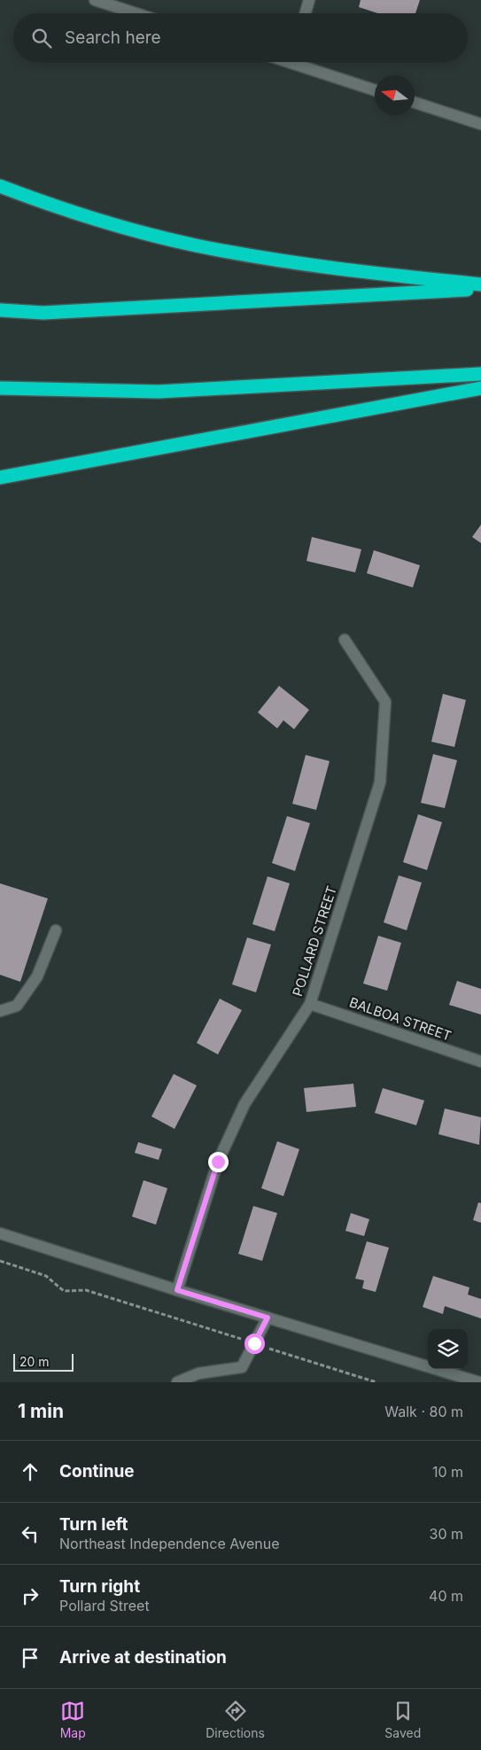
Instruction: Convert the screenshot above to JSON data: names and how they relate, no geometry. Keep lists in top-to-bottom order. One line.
{"streets":{"street":["POLLARD STREET","BALBOA STREET"]},"crossings":[["POLLARD STREET","BALBOA STREET"]],"scale_bar":"20 m","north":"left","page":{"search":"Search here","scale":"20 m","heading":["1 min","Walk · 80 m"],"list":[["Continue","10 m"],["Turn left","Northeast Independence Avenue","30 m"],["Turn right","Pollard Street","40 m"],"Arrive at destination"],"nav":["Map","Directions","Saved"]}}
